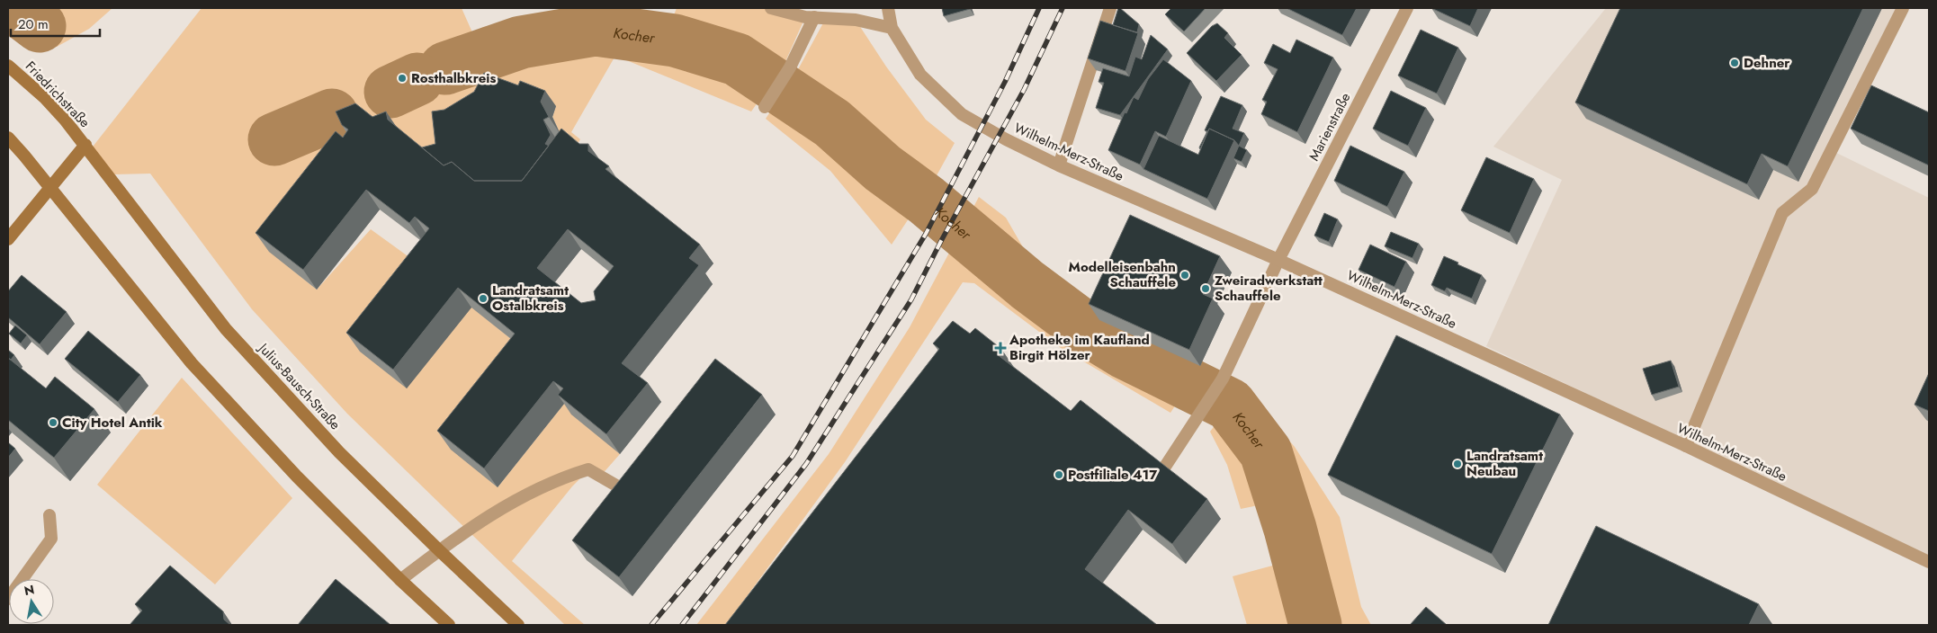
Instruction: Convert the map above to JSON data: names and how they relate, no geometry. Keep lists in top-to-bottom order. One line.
{"streets":{"main road":["Friedrichstraße","Julius-Bausch-Straße"],"street":["Marienstraße","Wilhelm-Merz-Straße"]},"crossings":[["Friedrichstraße","Julius-Bausch-Straße"],["Marienstraße","Wilhelm-Merz-Straße"]],"water":["Kocher"],"places":{"other":["Dehner","Rosthalbkreis","Modelleisenbahn Schauffele","Zweiradwerkstatt Schauffele","Landratsamt Ostalbkreis","City Hotel Antik","Landratsamt Neubau","Postfiliale 417"],"health":["Apotheke im Kaufland Birgit Hölzer"]},"scale_bar":"20 m","north":"top"}
